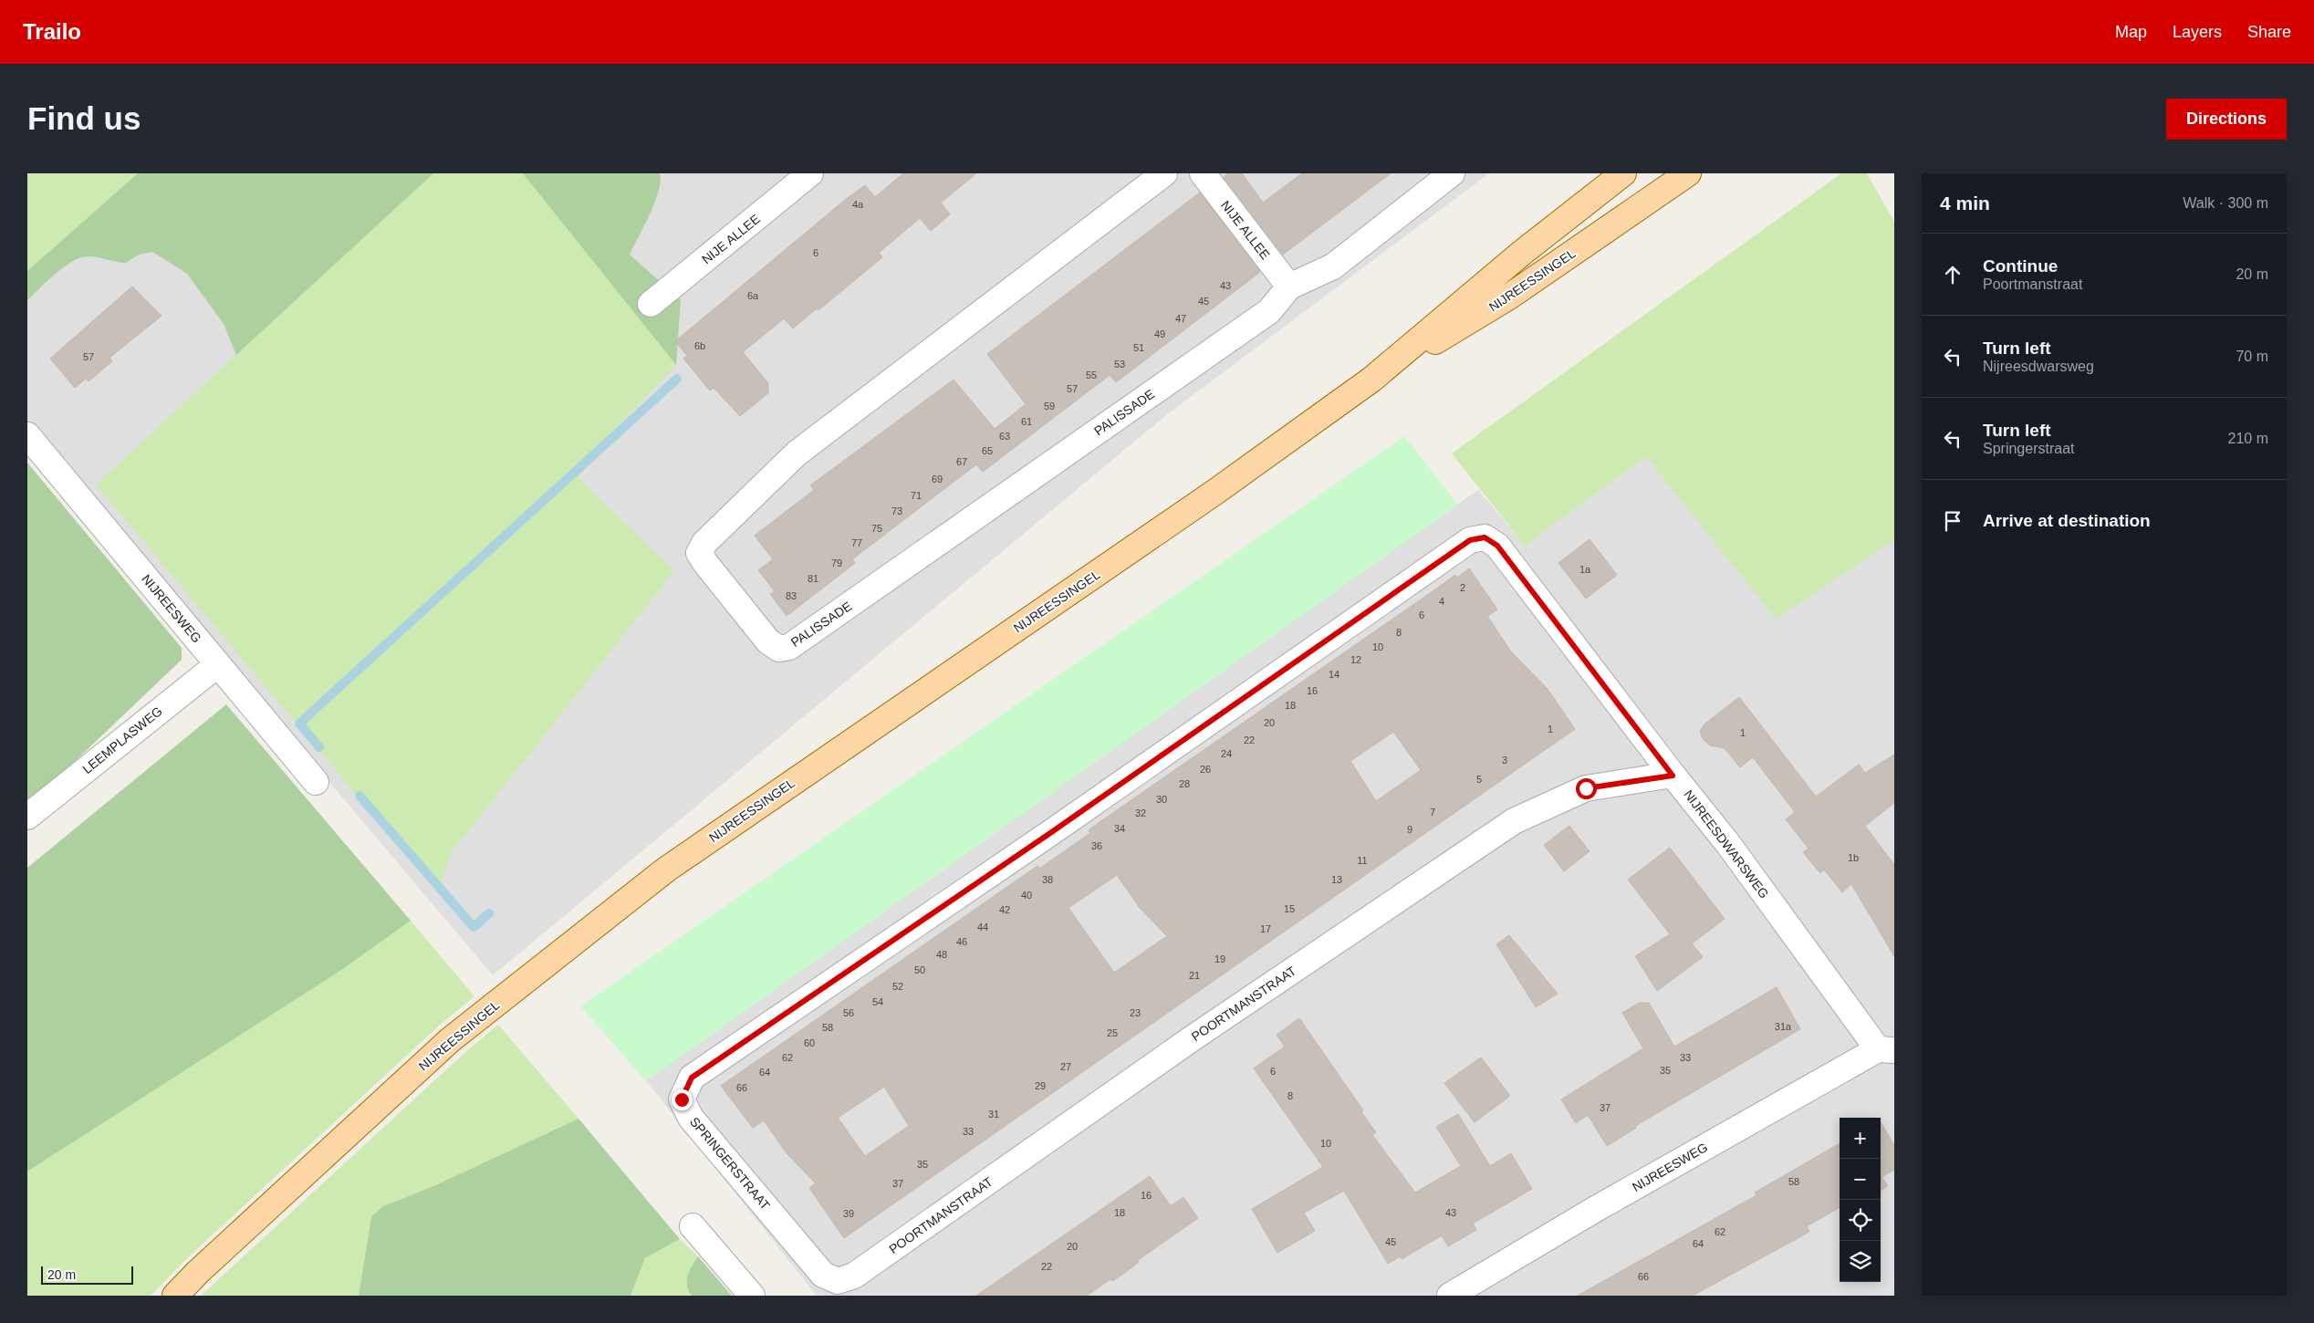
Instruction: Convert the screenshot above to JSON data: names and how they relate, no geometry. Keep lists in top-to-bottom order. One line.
{"streets":{"main road":["NIJREESSINGEL"],"street":["NIJE ALLEE","PALISSADE","NIJREESWEG","LEEMPLASWEG","NIJREESDWARSWEG","POORTMANSTRAAT","SPRINGERSTRAAT"]},"crossings":[["NIJE ALLEE","PALISSADE"],["NIJREESWEG","LEEMPLASWEG"],["NIJREESWEG","NIJREESDWARSWEG"],["NIJREESDWARSWEG","POORTMANSTRAAT"],["NIJREESDWARSWEG","SPRINGERSTRAAT"],["POORTMANSTRAAT","SPRINGERSTRAAT"]],"house_numbers":["4a","6","43","6a","45","47","49","6b","51","57","53","55","57","59","61","63","65","67","69","71","73","75","77","79","1a","81","2","83","4","6","8","10","12","14","16","18","20","1","1","22","24","3","26","5","28","30","7","32","34","9","36","1b","11","38","13","40","15","42","44","17","46","48","19","50","21","52","54","56","23","31a","58","25","60","62","33","27","35","6","64","29","66","8","37","31","33","10","35","58","37","16","18","43","39","62","45","64","20","22","66"],"scale_bar":"20 m","page":{"header":"Trailo","nav":["Map","Layers","Share"],"buttons":"Directions","title":"Find us","heading":["4 min","Walk · 300 m"],"list":[["Continue","Poortmanstraat","20 m"],["Turn left","Nijreesdwarsweg","70 m"],["Turn left","Springerstraat","210 m"],"Arrive at destination"],"map_buttons":["+","−"],"scale":"20 m"}}
